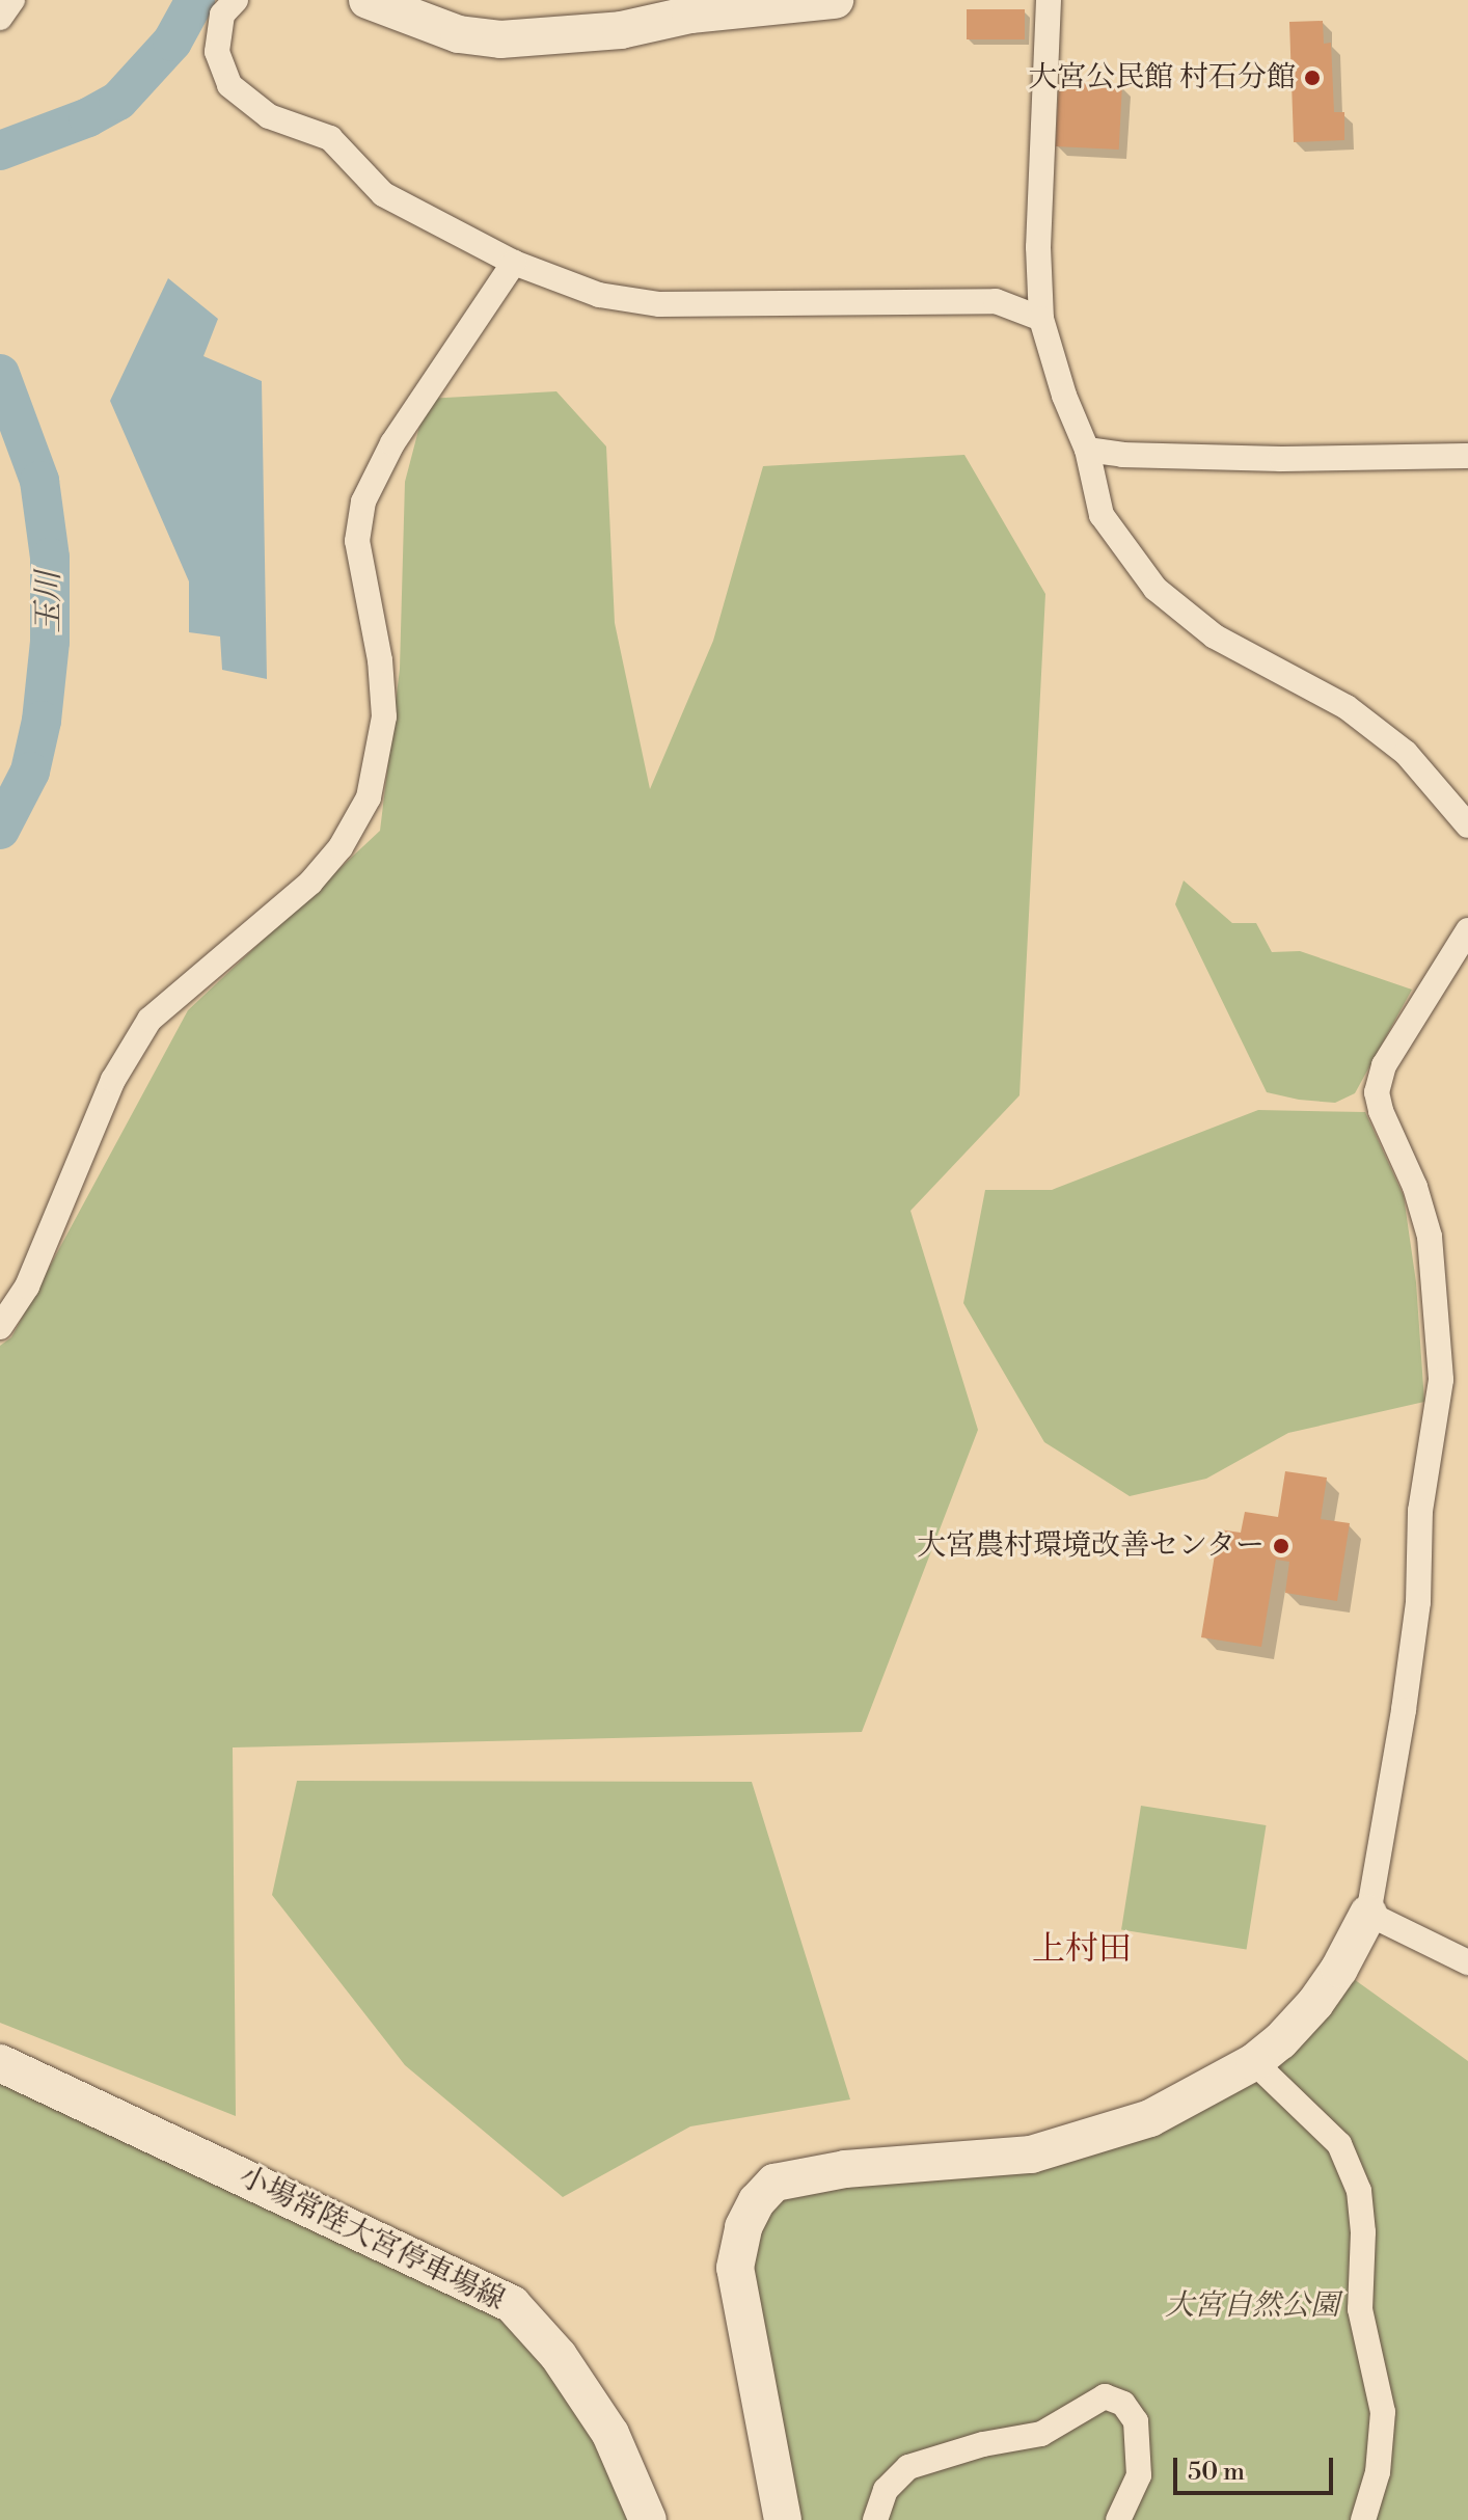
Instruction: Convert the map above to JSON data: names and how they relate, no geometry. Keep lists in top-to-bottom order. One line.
{"streets":{"main road":["小場常陸大宮停車場線"]},"districts":["上村田"],"water":["玉川"],"parks":["大宮自然公園"],"places":["大宮公民館 村石分館","大宮農村環境改善センター"],"scale_bar":"50 m"}
